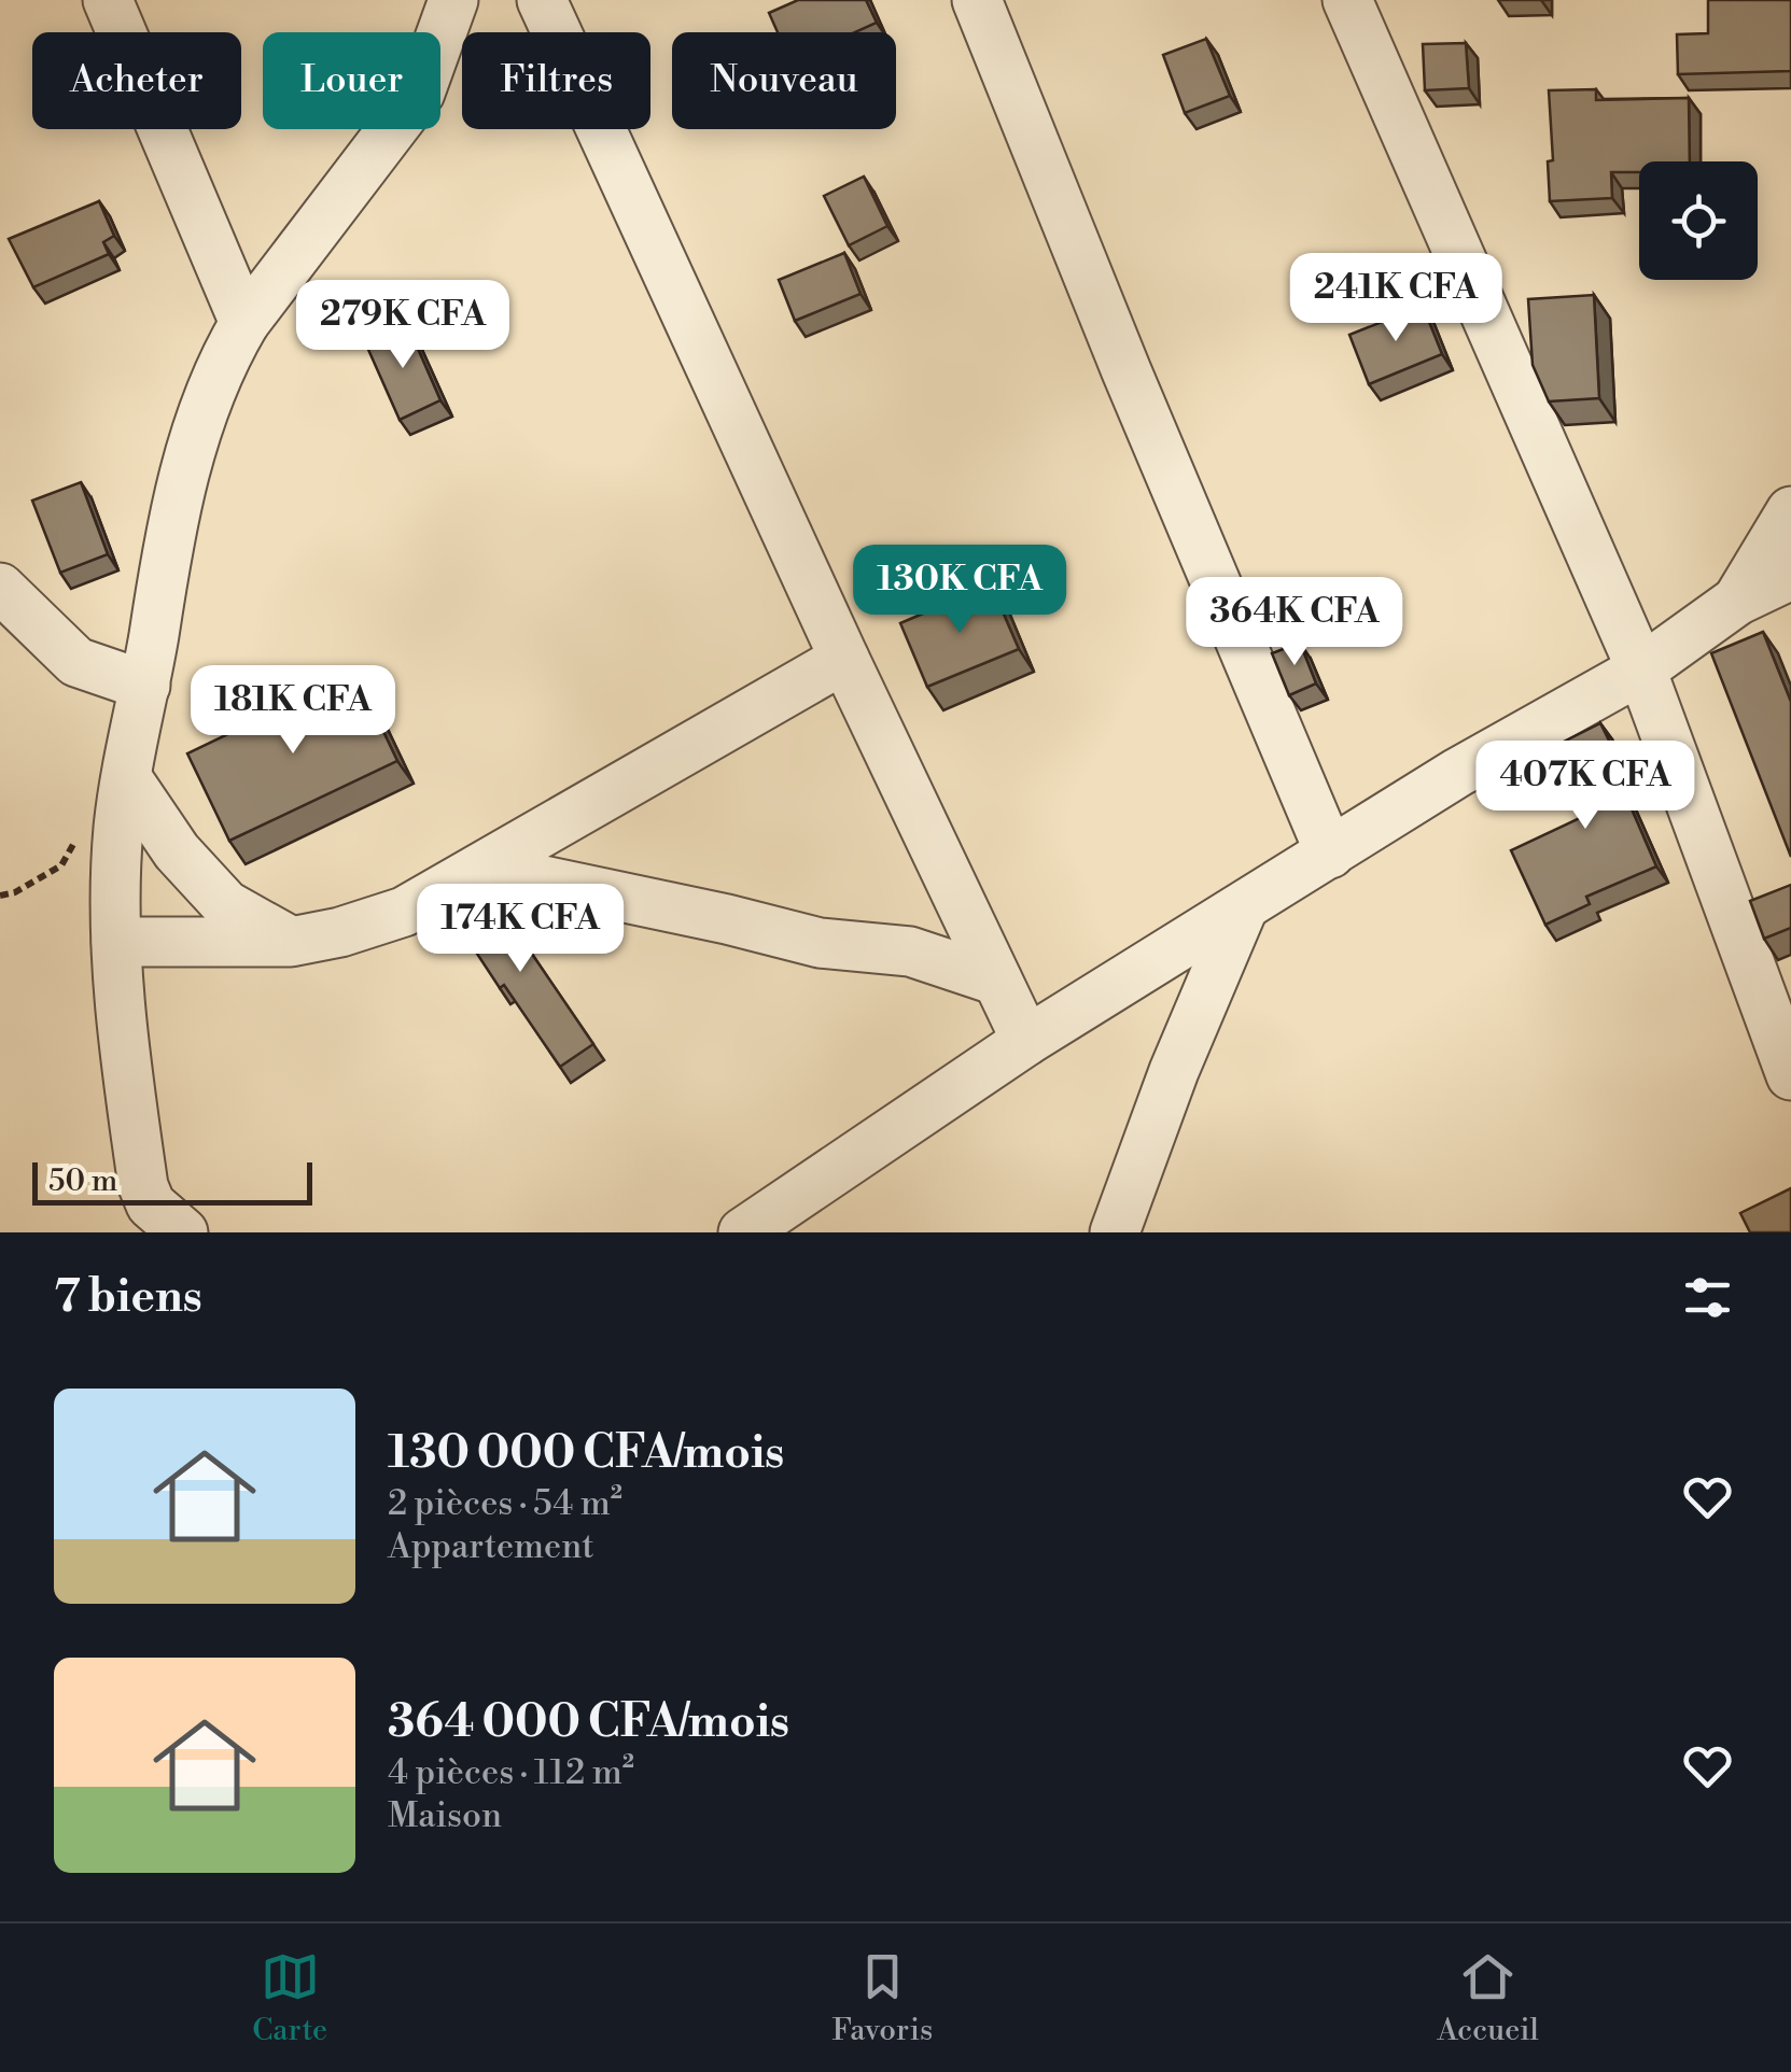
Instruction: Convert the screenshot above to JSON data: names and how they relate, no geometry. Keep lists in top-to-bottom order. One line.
{"scale_bar":"50 m","page":{"chip":["Acheter","Louer","Filtres","Nouveau"],"price":["241K CFA","279K CFA","130K CFA","364K CFA","181K CFA","407K CFA","174K CFA"],"scale":"50 m","heading":"7 biens","list":[{"name":"130 000 CFA/mois","note":"2 pièces · 54 m² · Appartement"},{"name":"364 000 CFA/mois","note":"4 pièces · 112 m² · Maison"}],"tabs":["Carte","Favoris","Accueil"]}}
